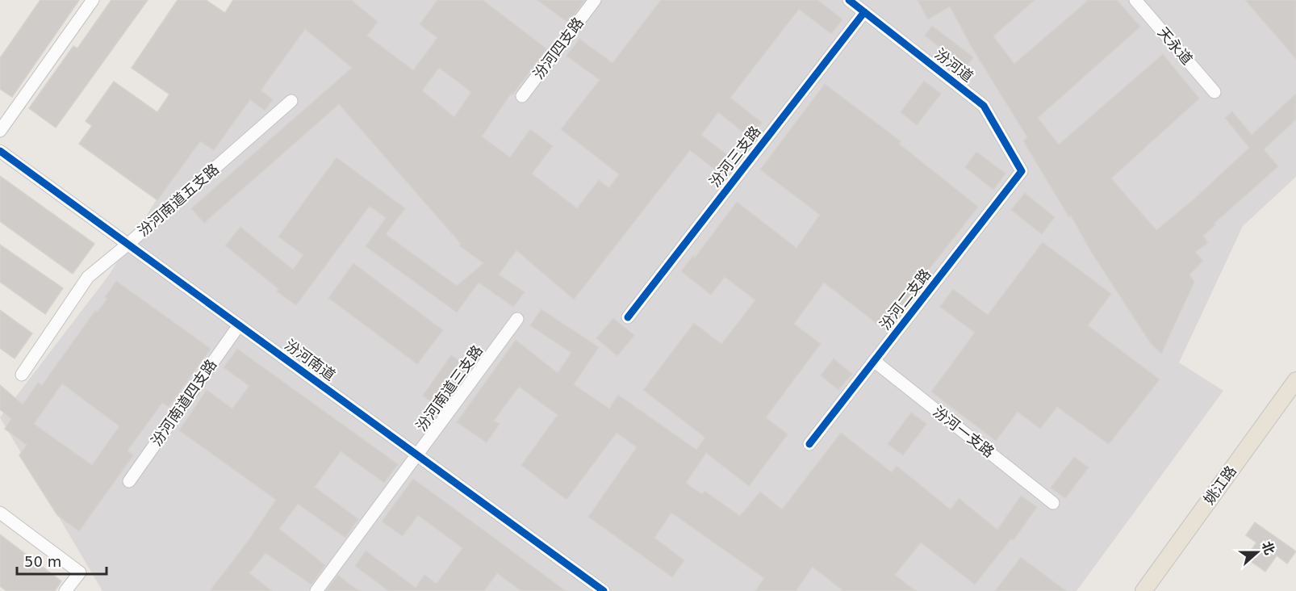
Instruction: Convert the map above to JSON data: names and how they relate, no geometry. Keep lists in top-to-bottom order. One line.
{"streets":{"main road":["姚江路"],"street":["天永道","汾河四支路","汾河道","汾河三支路","汾河南道五支路","汾河二支路","汾河南道","汾河南道三支路","汾河南道四支路","汾河一支路"]},"crossings":[["汾河道","汾河三支路"],["汾河道","汾河二支路"],["汾河南道五支路","汾河南道"],["汾河二支路","汾河一支路"],["汾河南道","汾河南道三支路"],["汾河南道","汾河南道四支路"]],"scale_bar":"50 m","north":"right"}
